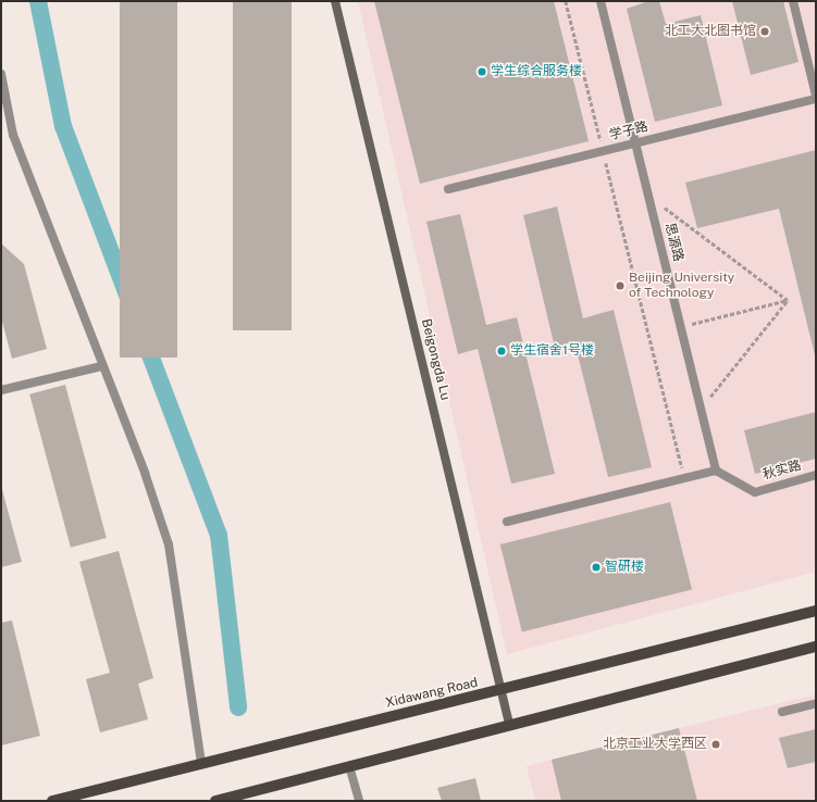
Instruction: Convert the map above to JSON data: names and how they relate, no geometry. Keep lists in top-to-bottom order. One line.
{"streets":{"main road":["Xidawang Road"],"street":["学子路","思源路","Beigongda Lu","秋实路"]},"crossings":[["学子路","思源路"],["思源路","秋实路"],["Beigongda Lu","Xidawang Road"]],"places":["北工大北图书馆","学生综合服务楼","Beijing University of Technology","学生宿舍1号楼","智研楼","北京工业大学西区"]}
